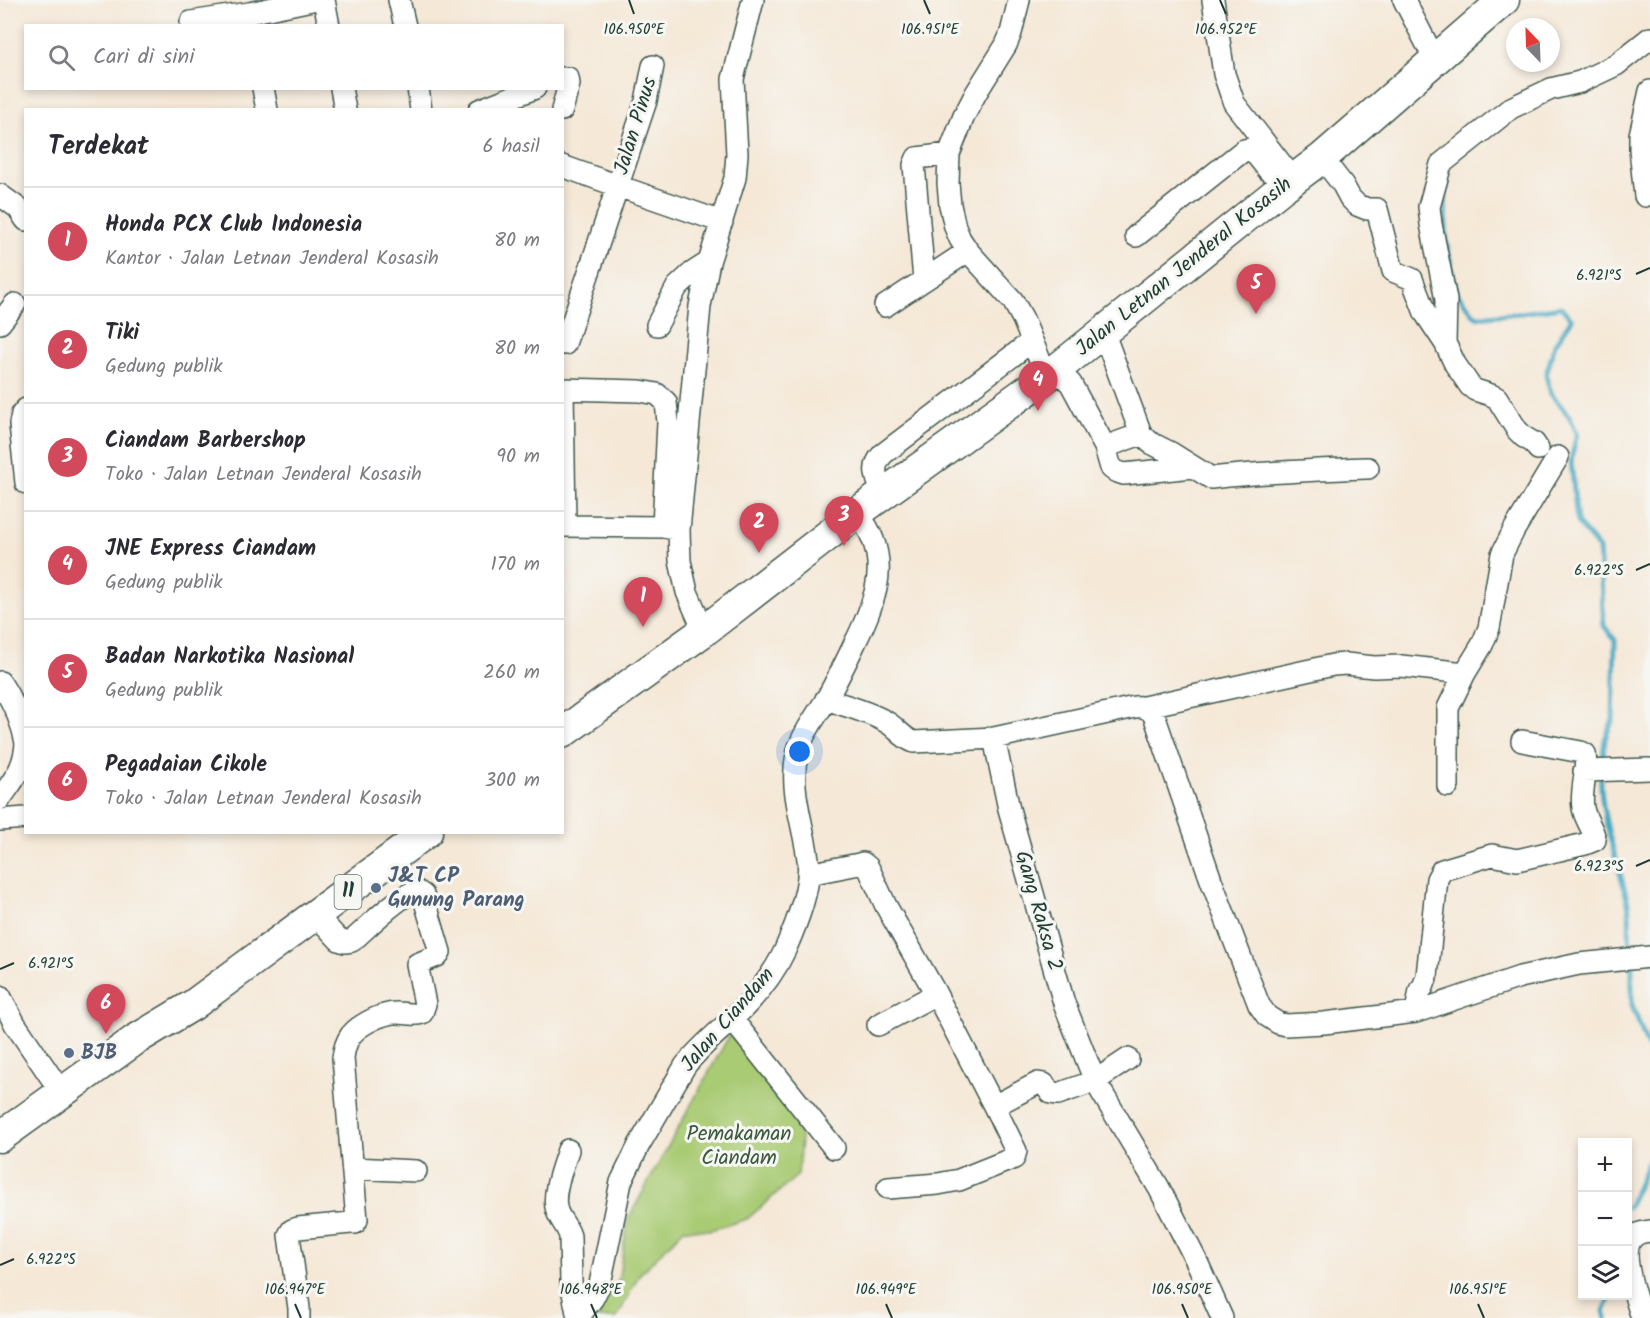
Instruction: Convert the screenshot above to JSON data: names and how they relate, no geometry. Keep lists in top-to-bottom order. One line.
{"streets":{"highway":["Jalan Letnan Jenderal Kosasih","11"],"street":["Jalan Pinus","Gang Raksa 2","Jalan Ciandam"]},"crossings":[["Jalan Letnan Jenderal Kosasih","Jalan Ciandam"]],"parks":["Pemakaman Ciandam"],"places":["J&T CP Gunung Parang","BJB"],"north":"top left","page":{"search":"Cari di sini","heading":["Terdekat","6 hasil"],"list":[{"mark":"1","name":"Honda PCX Club Indonesia","note":"Kantor · Jalan Letnan Jenderal Kosasih","value":"80 m"},{"mark":"2","name":"Tiki","note":"Gedung publik","value":"80 m"},{"mark":"3","name":"Ciandam Barbershop","note":"Toko · Jalan Letnan Jenderal Kosasih","value":"90 m"},{"mark":"4","name":"JNE Express Ciandam","note":"Gedung publik","value":"170 m"},{"mark":"5","name":"Badan Narkotika Nasional","note":"Gedung publik","value":"260 m"},{"mark":"6","name":"Pegadaian Cikole","note":"Toko · Jalan Letnan Jenderal Kosasih","value":"300 m"}],"pins":["5","4","3","2","1","6"],"map_buttons":["+","−"]},"coordinates":["106.950°E","106.951°E","106.952°E","6.921°S","6.922°S","6.923°S","106.947°E","106.948°E","106.949°E"]}
